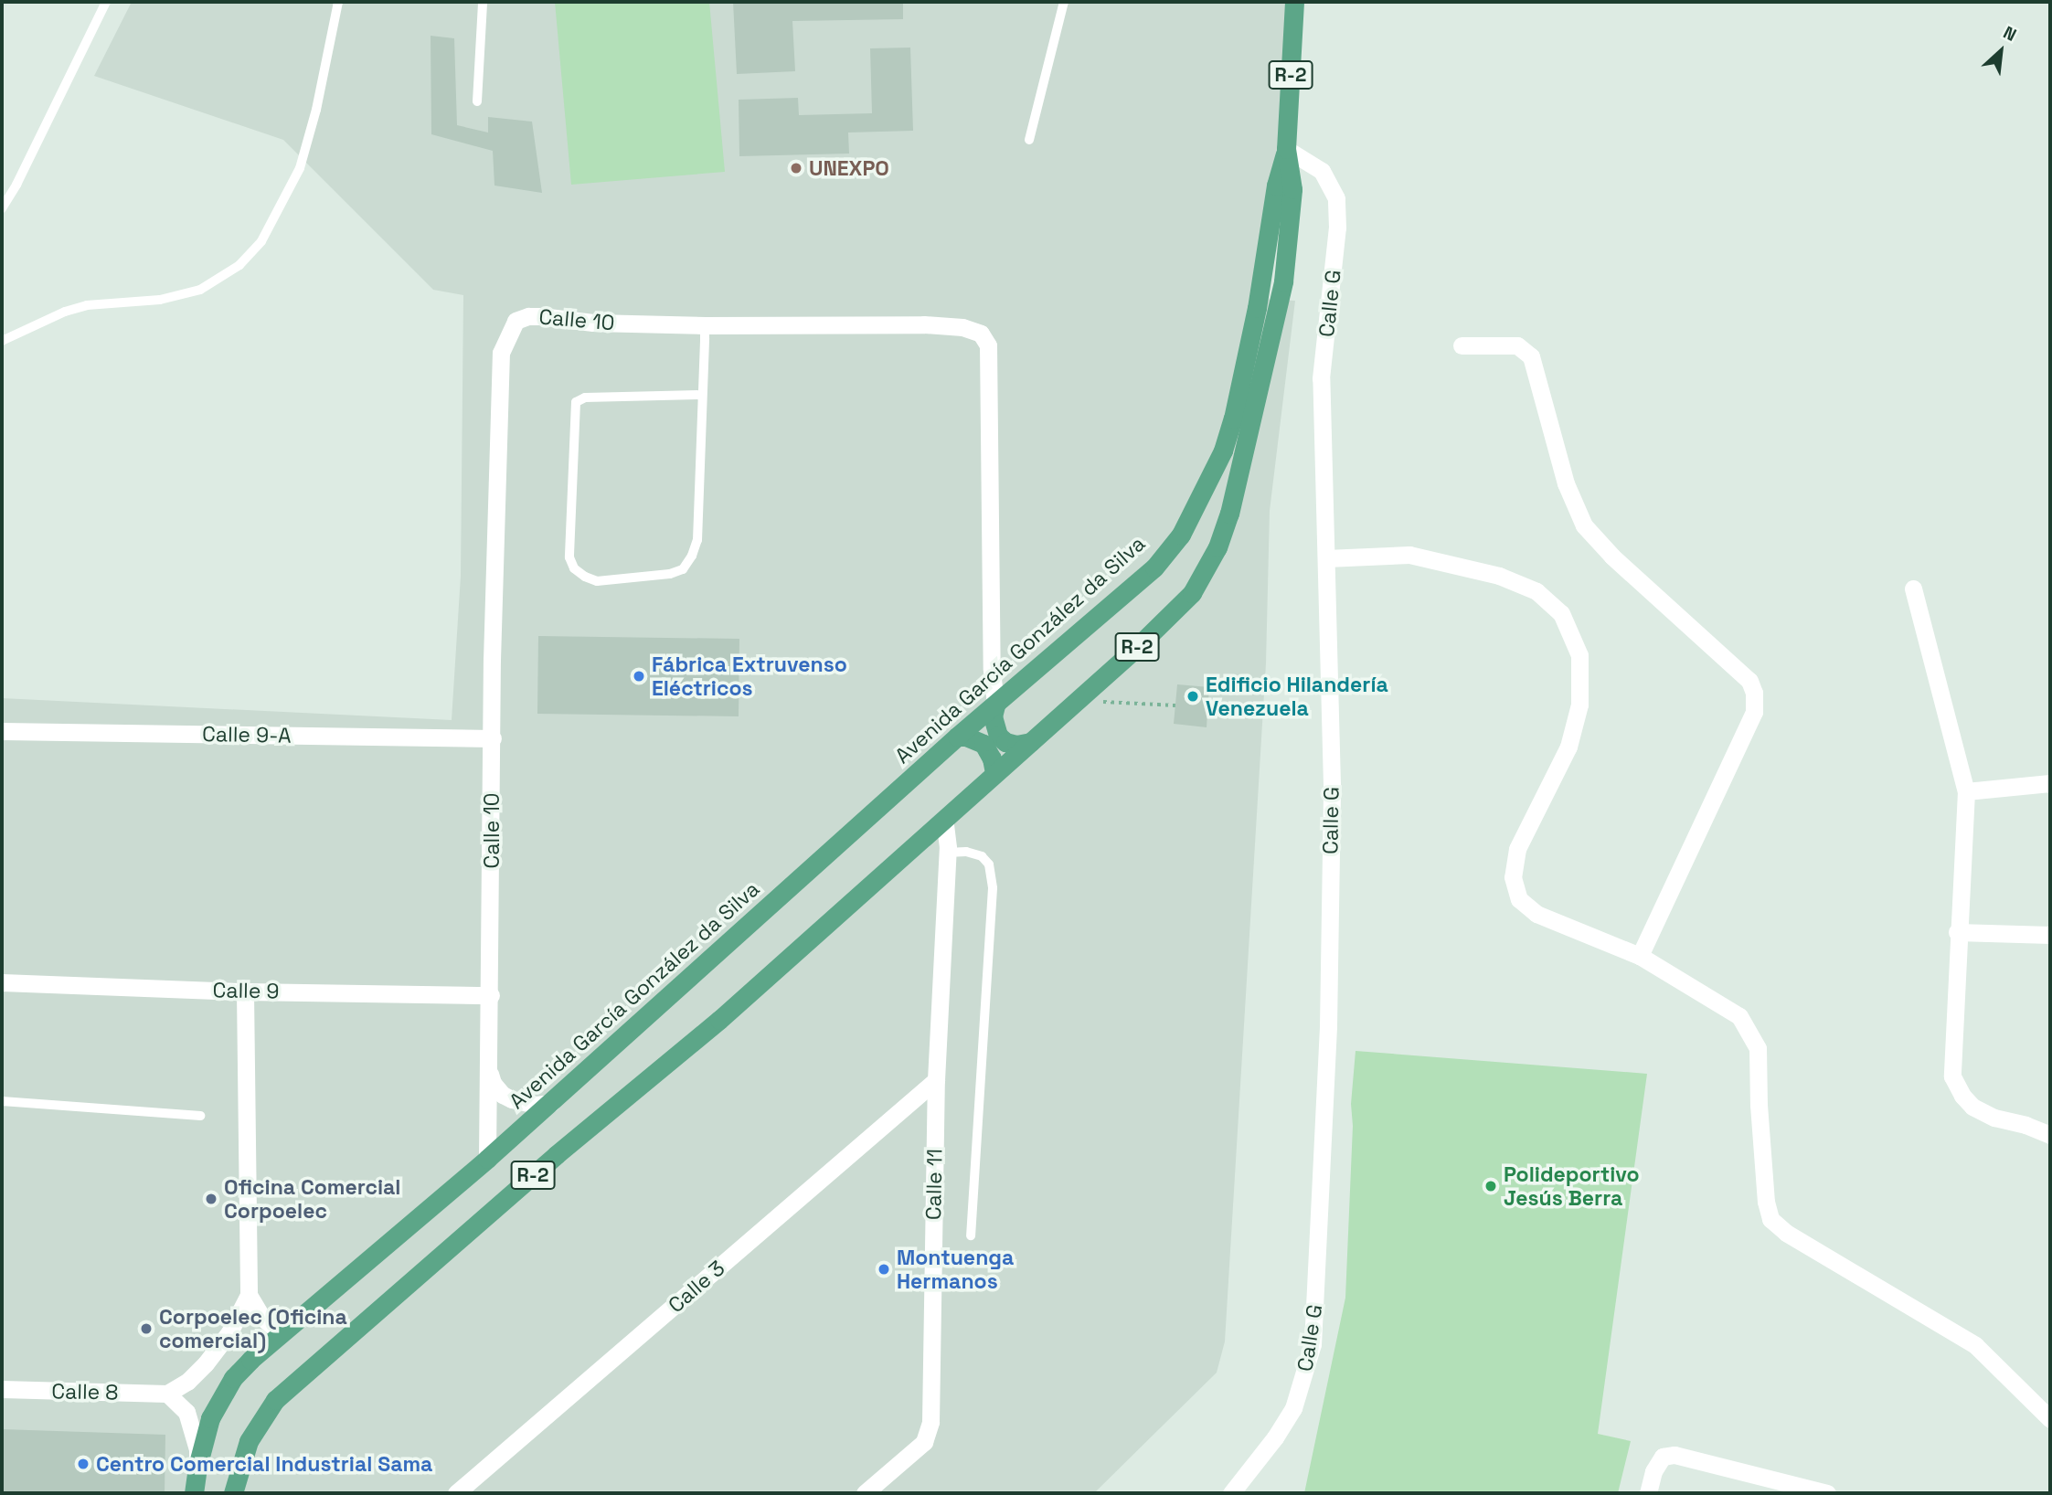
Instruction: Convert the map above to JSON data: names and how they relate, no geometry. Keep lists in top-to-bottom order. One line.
{"streets":{"main road":["R-2","Avenida García González da Silva"],"street":["Calle G","Calle 10","Calle 9-A","Calle 9","Calle 11","Calle 3","Calle 8"]},"crossings":[["R-2","Calle G"],["R-2","Avenida García González da Silva"],["R-2","Calle 11"],["Calle G","Avenida García González da Silva"],["Calle 10","Avenida García González da Silva"],["Calle 10","Calle 9-A"],["Calle 10","Calle 9"],["Calle 11","Calle 3"]],"places":["UNEXPO","Fábrica Extruvenso Eléctricos","Edificio Hilandería Venezuela","Polideportivo Jesús Berra","Oficina Comercial Corpoelec","Montuenga Hermanos","Corpoelec (Oficina comercial)","Centro Comercial Industrial Sama"],"north":"top right"}
